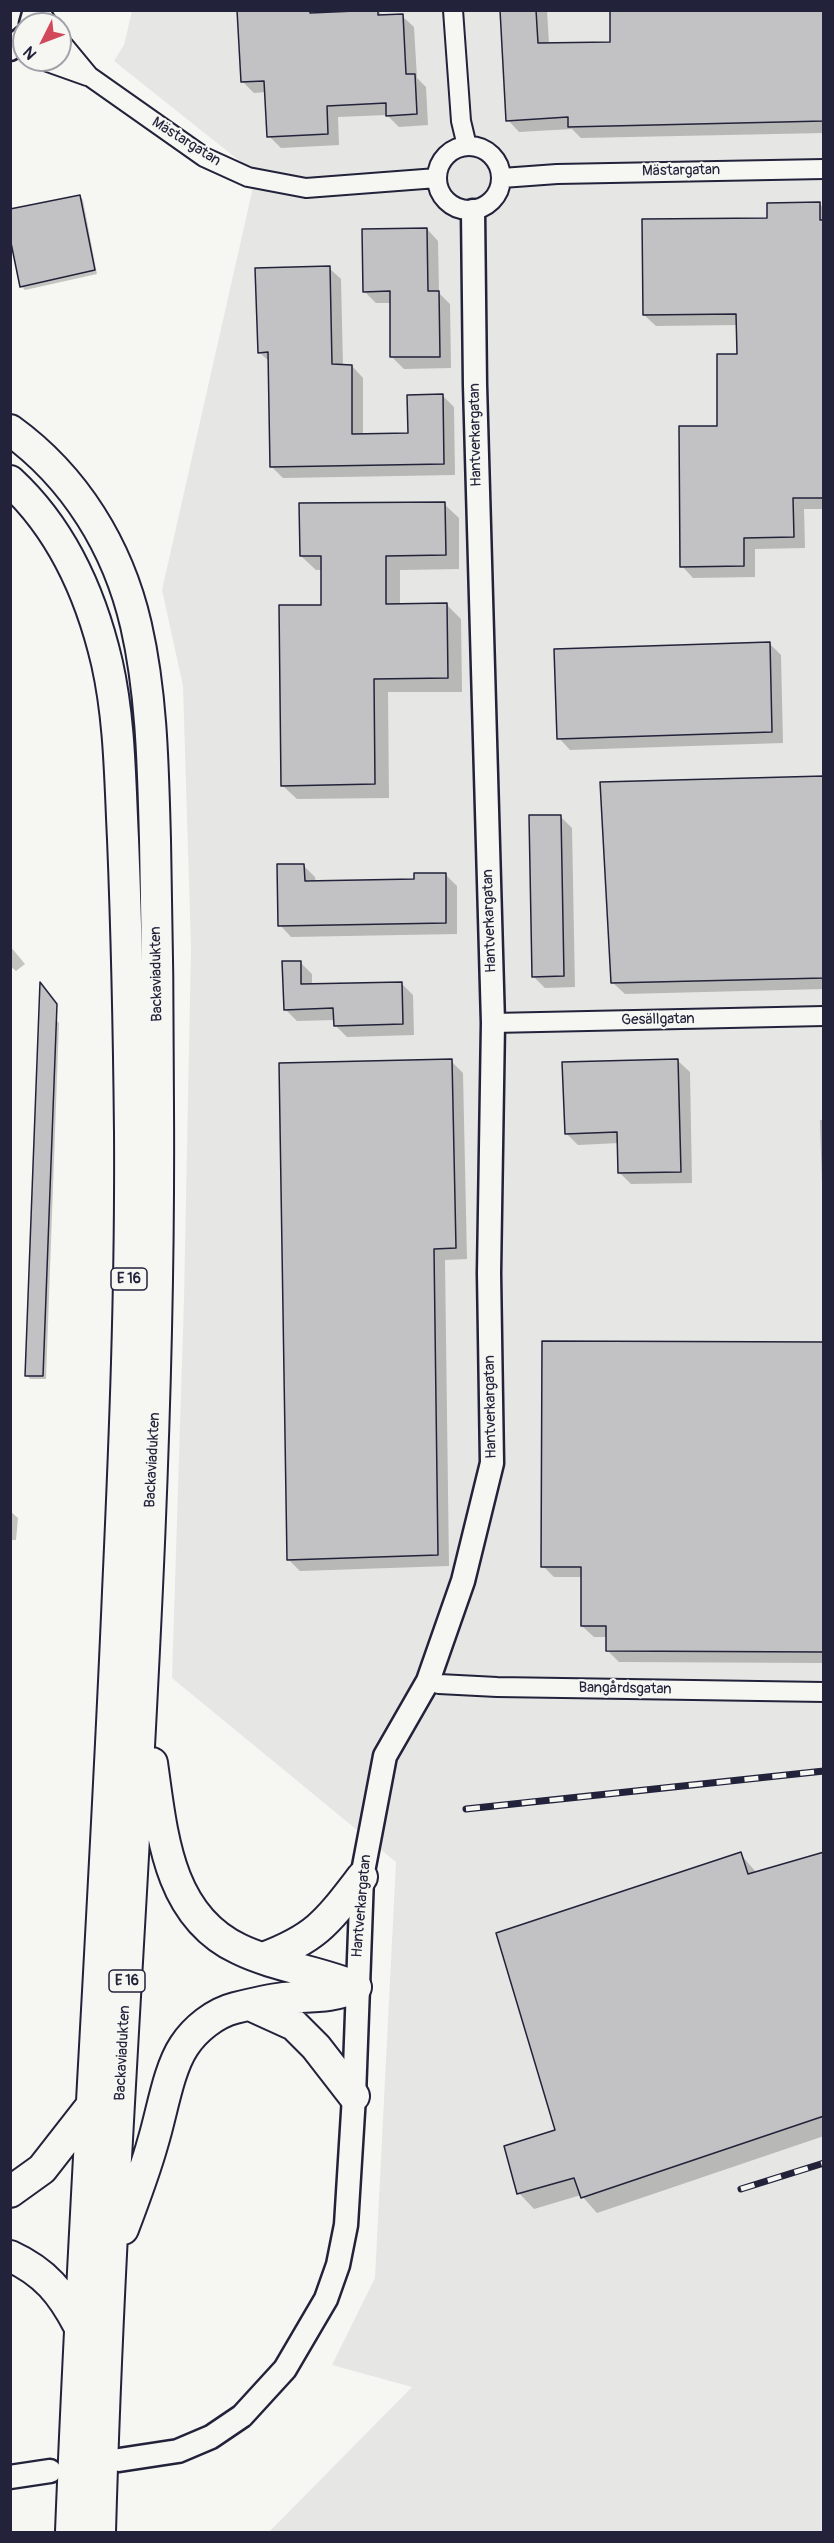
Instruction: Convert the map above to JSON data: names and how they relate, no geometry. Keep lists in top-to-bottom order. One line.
{"streets":{"highway":["Backaviadukten","E 16"],"street":["Mästargatan","Hantverkargatan","Gesällgatan","Bangårdsgatan"]},"crossings":[["Mästargatan","Hantverkargatan"],["Hantverkargatan","Gesällgatan"],["Hantverkargatan","Bangårdsgatan"]],"north":"bottom left"}
